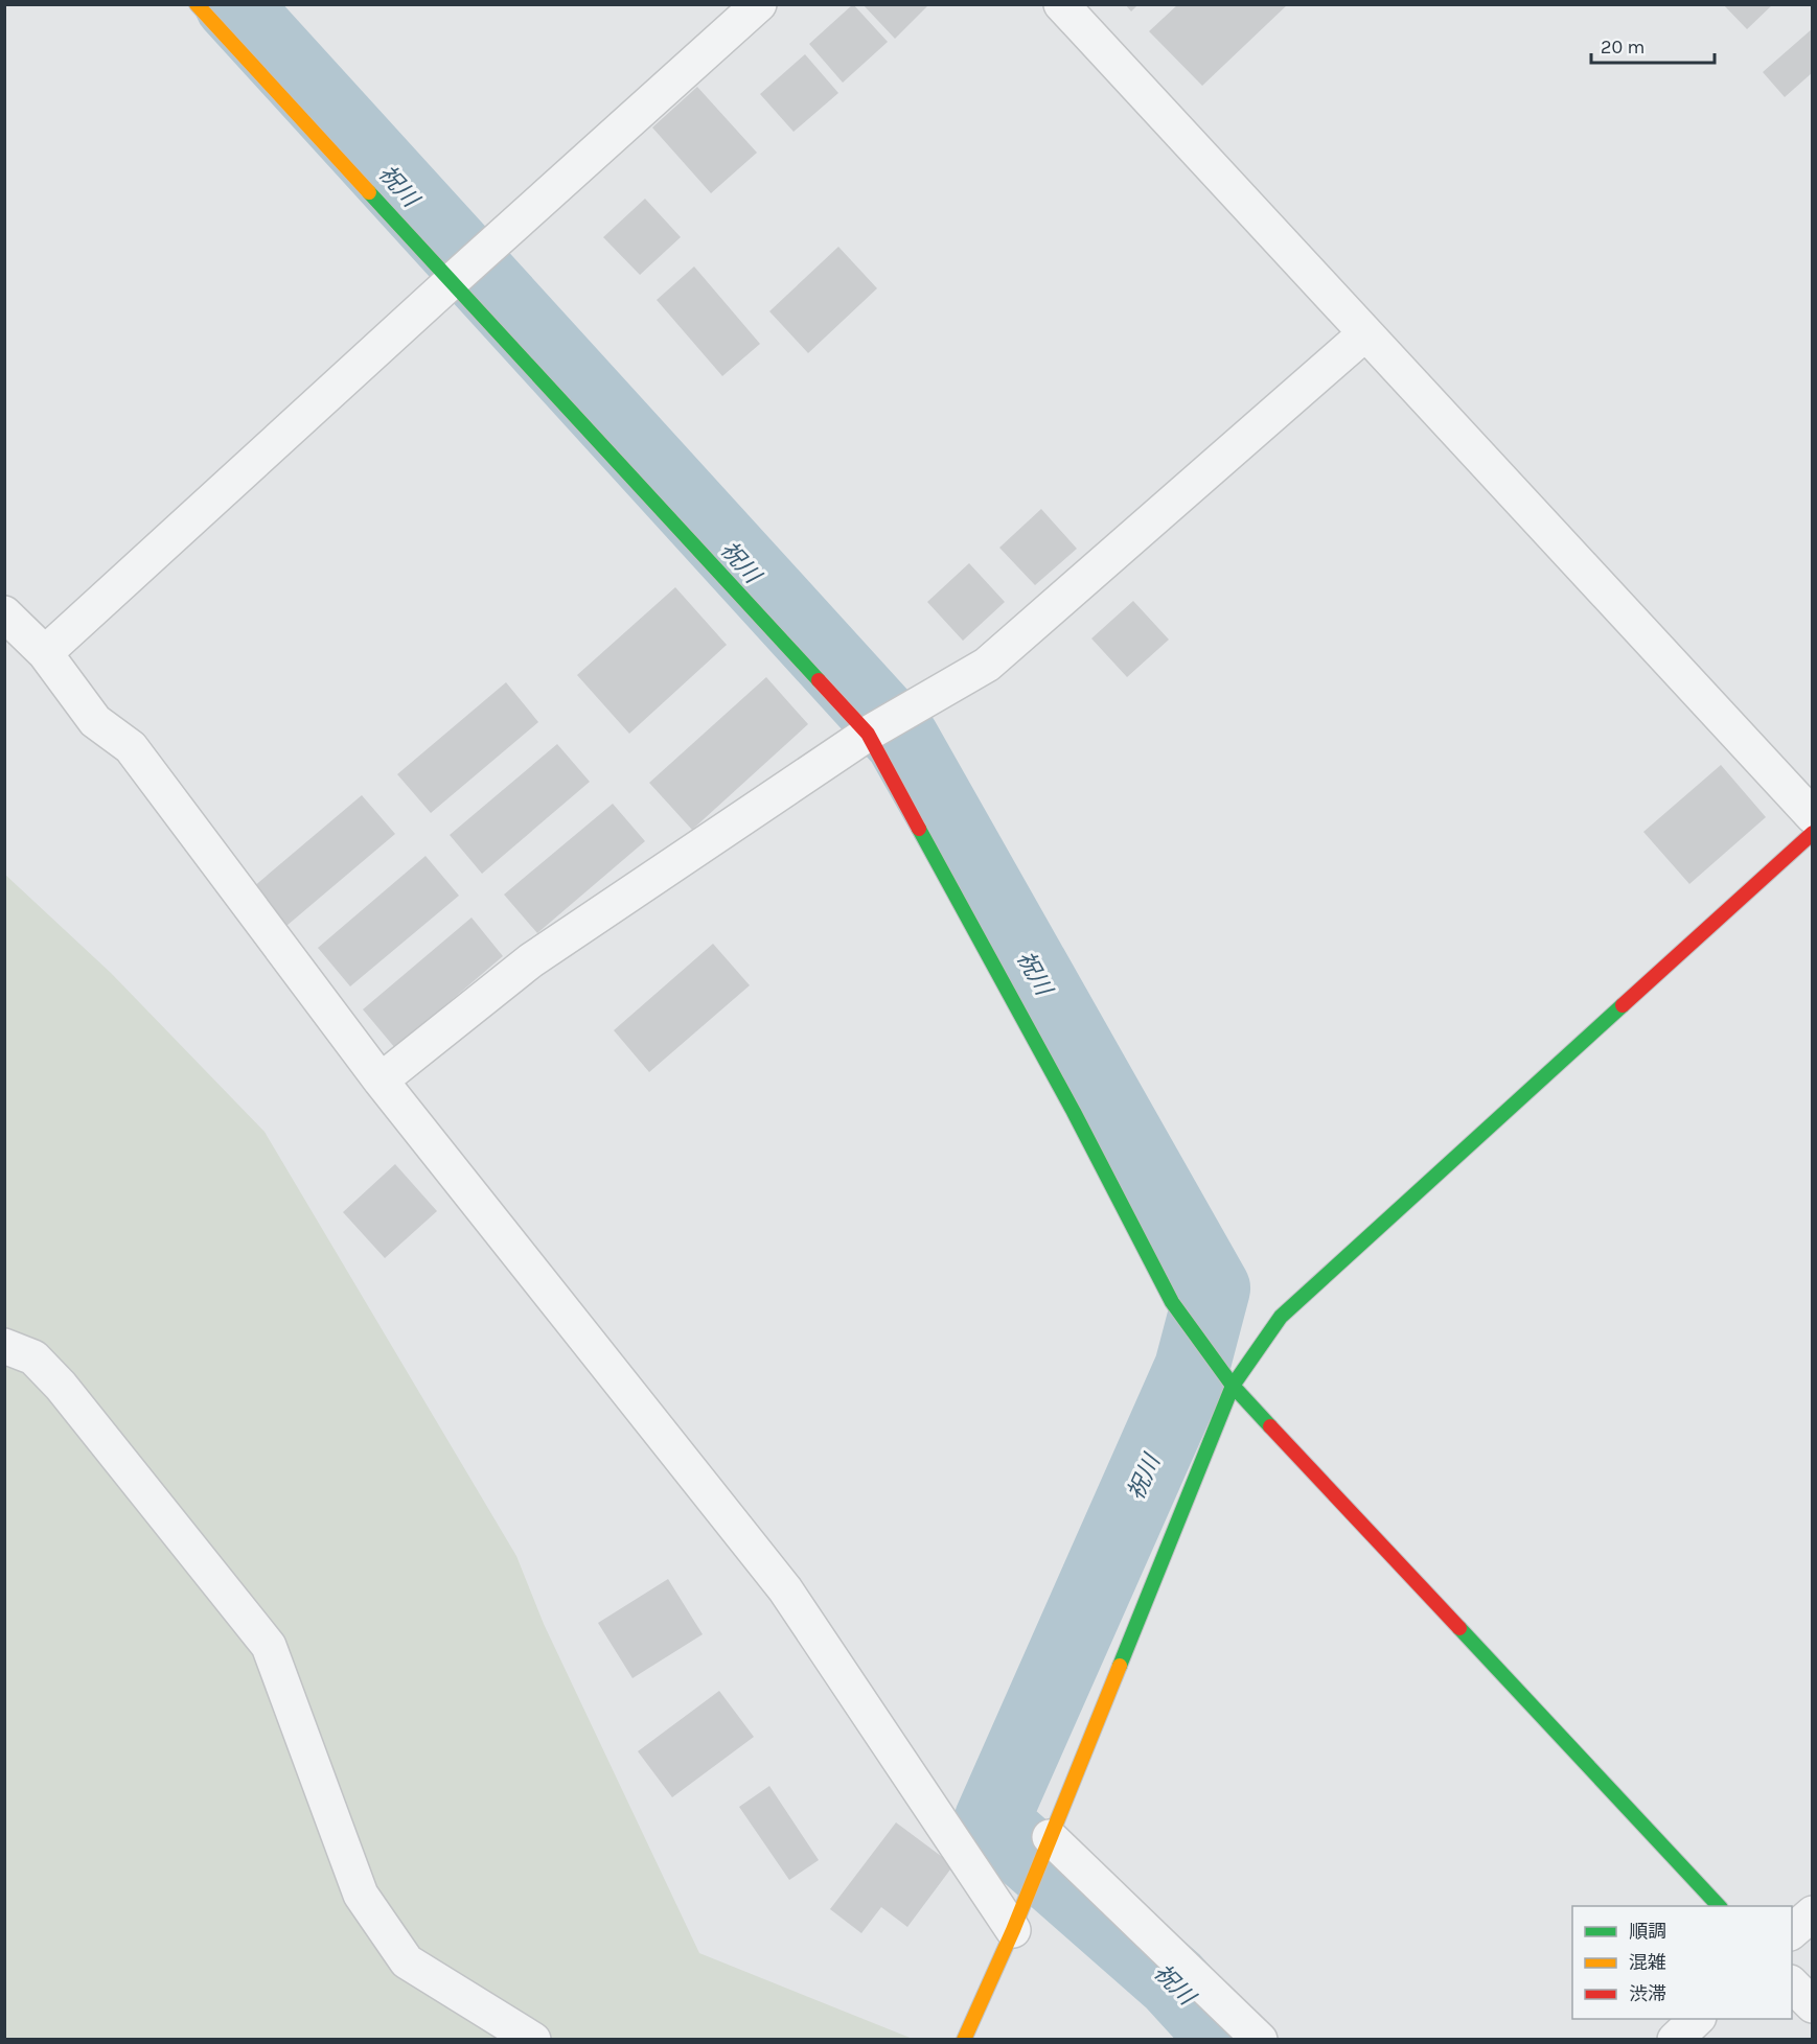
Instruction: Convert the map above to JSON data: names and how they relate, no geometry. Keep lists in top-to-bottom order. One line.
{"water":["祝川"],"legend":["順調","混雑","渋滞"],"scale_bar":"20 m"}
